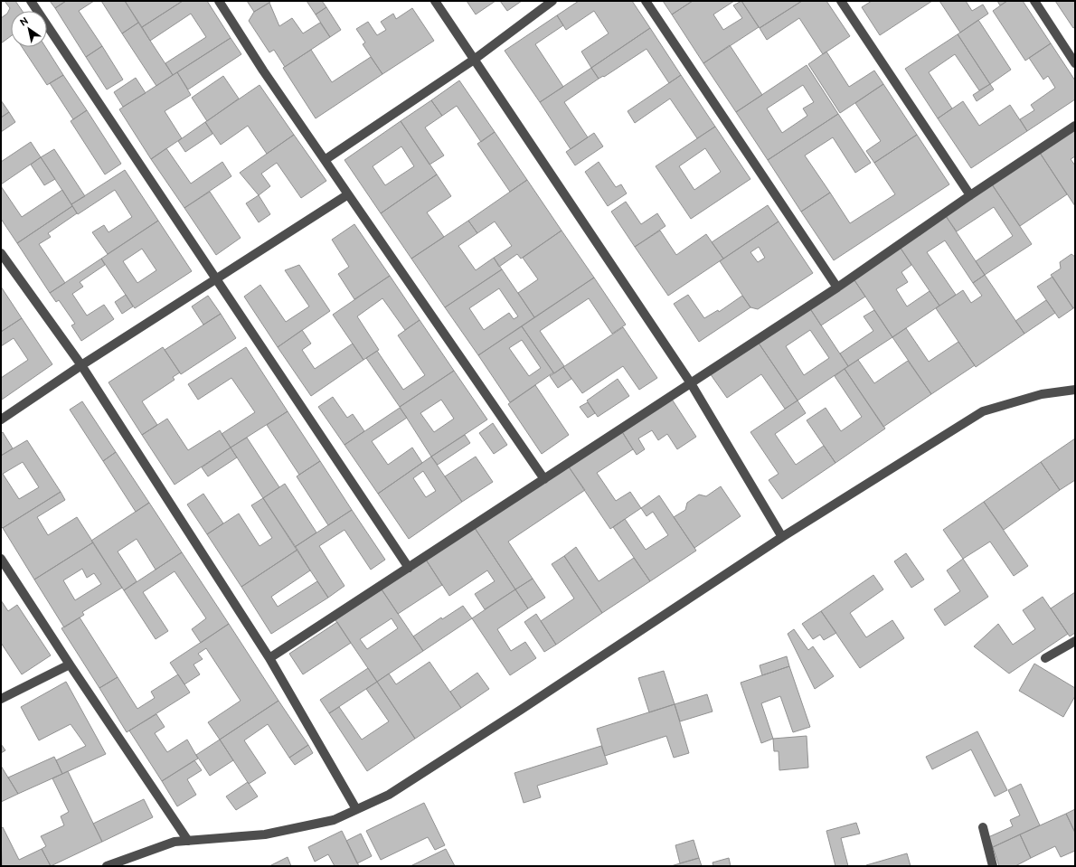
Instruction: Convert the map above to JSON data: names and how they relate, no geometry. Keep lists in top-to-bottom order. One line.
{"north":"top left"}
